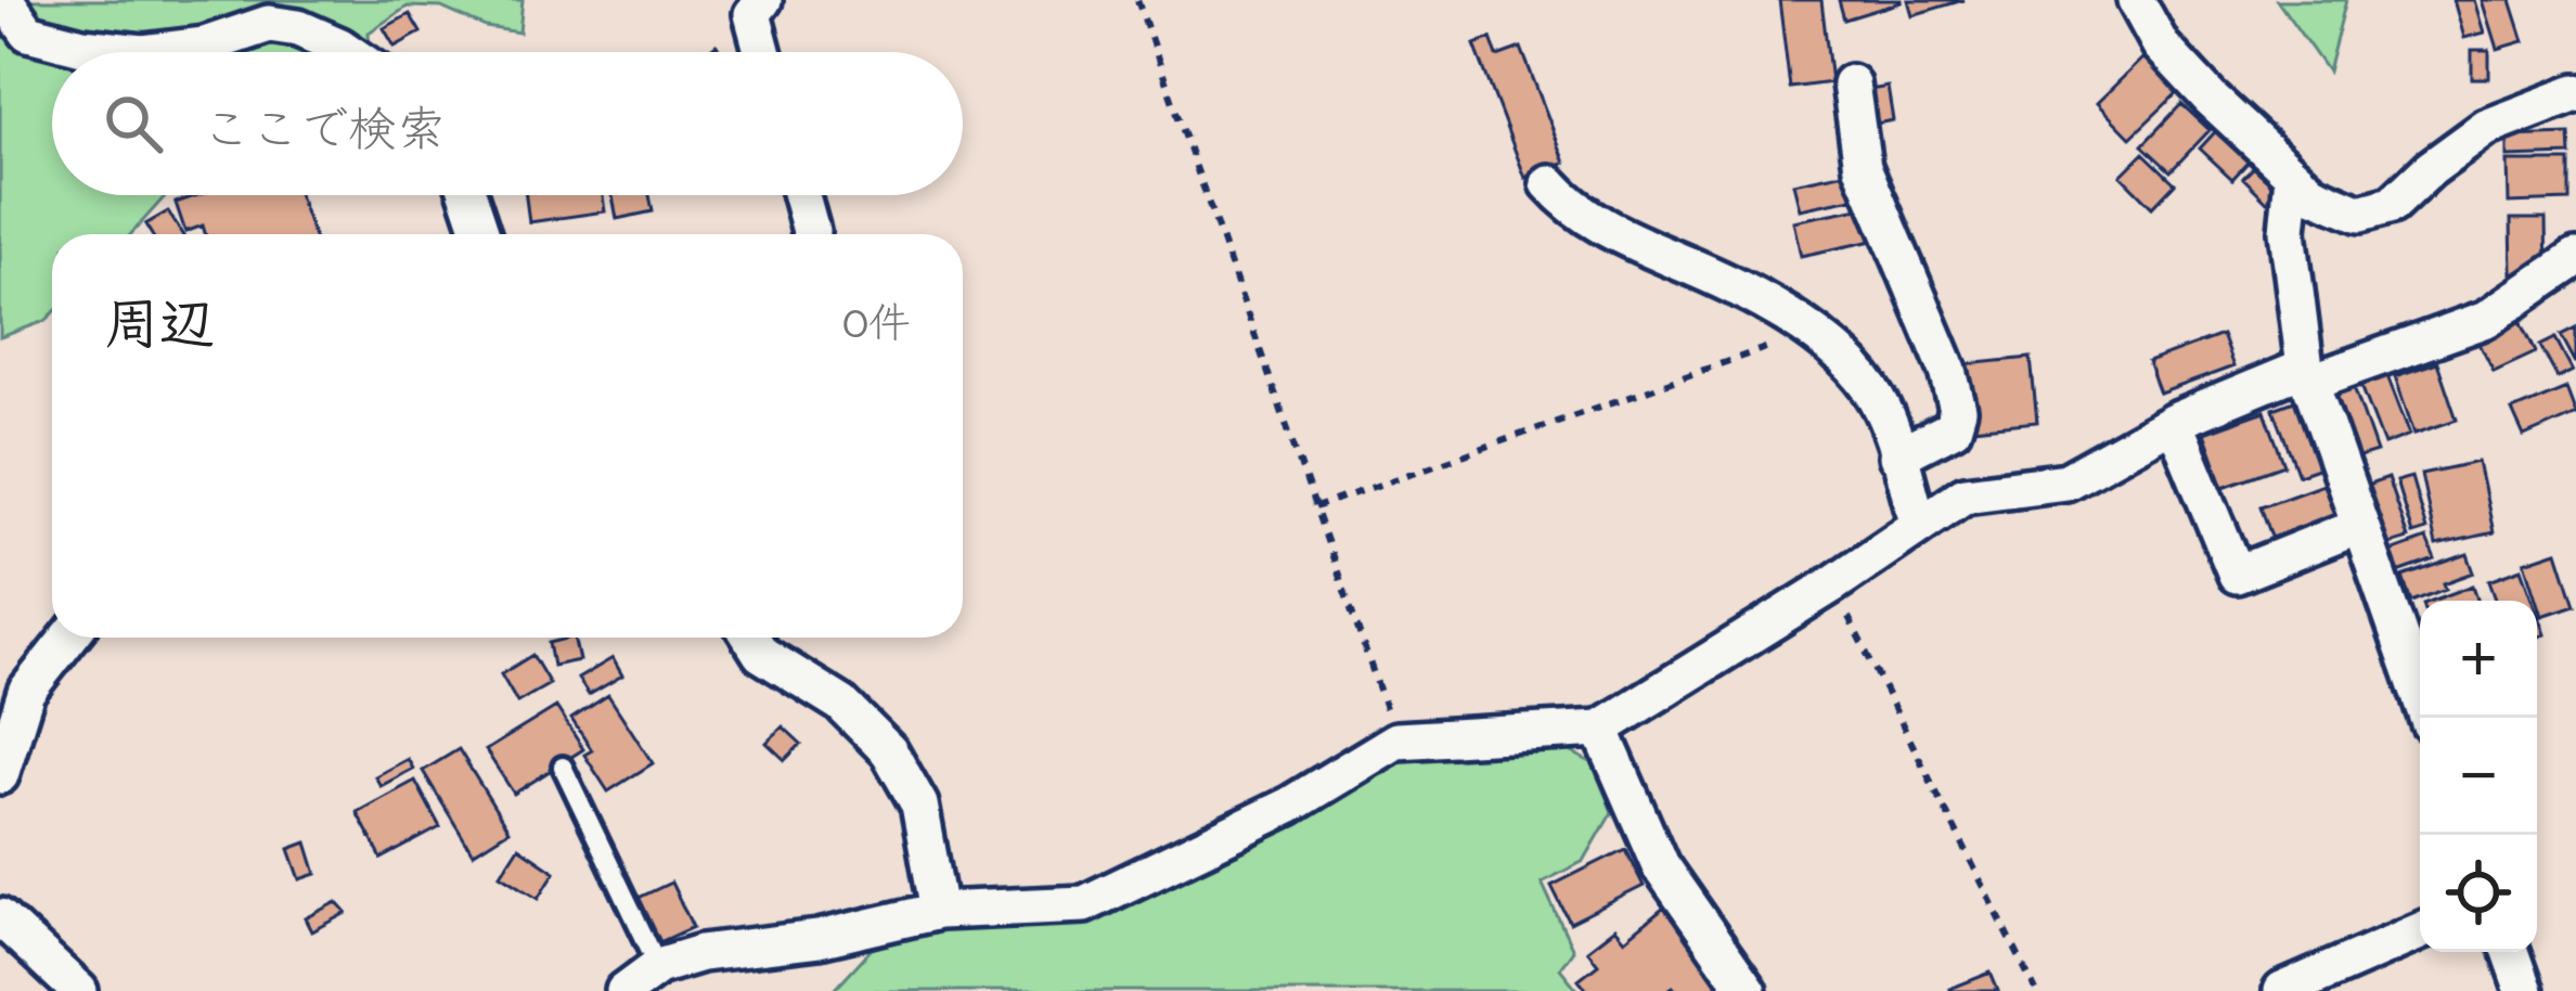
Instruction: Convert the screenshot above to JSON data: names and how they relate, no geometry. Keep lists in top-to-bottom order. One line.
{"page":{"search":"ここで検索","heading":["周辺","0件"],"map_buttons":["+","−"]}}
